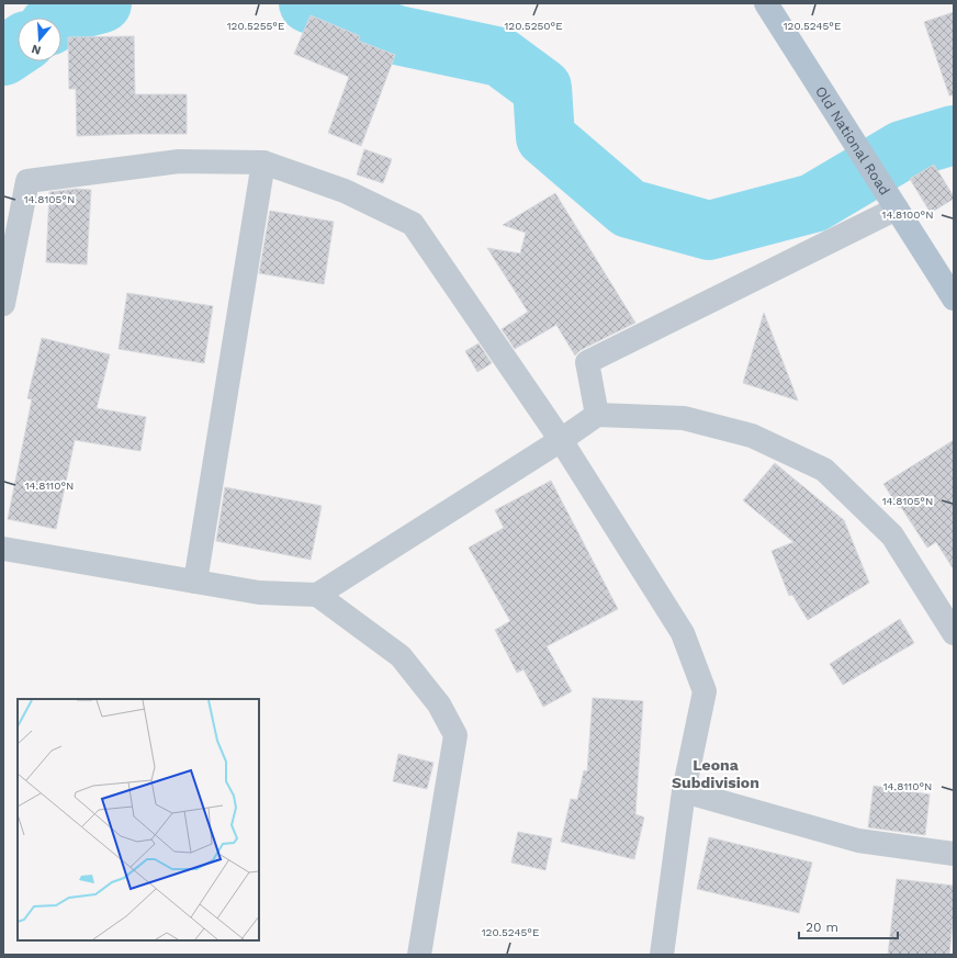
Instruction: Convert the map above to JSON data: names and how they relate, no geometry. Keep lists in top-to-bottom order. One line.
{"streets":{"main road":["Old National Road"]},"districts":["Leona Subdivision"],"scale_bar":"20 m","north":"bottom","coordinates":["120.5255°E","120.5250°E","120.5245°E","14.8105°N","14.8100°N","14.8110°N"]}
